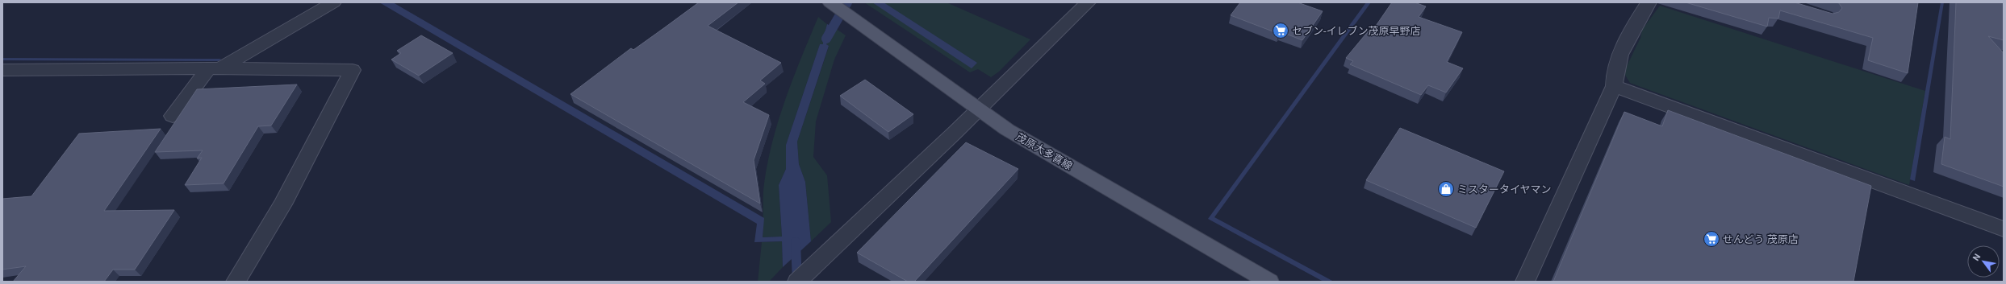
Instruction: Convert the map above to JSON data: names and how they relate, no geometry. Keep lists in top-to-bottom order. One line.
{"streets":{"main road":["茂原大多喜線"]},"places":{"supermarket":["セブン-イレブン茂原早野店","せんどう 茂原店"],"shop":["ミスタータイヤマン"]},"north":"top left"}
